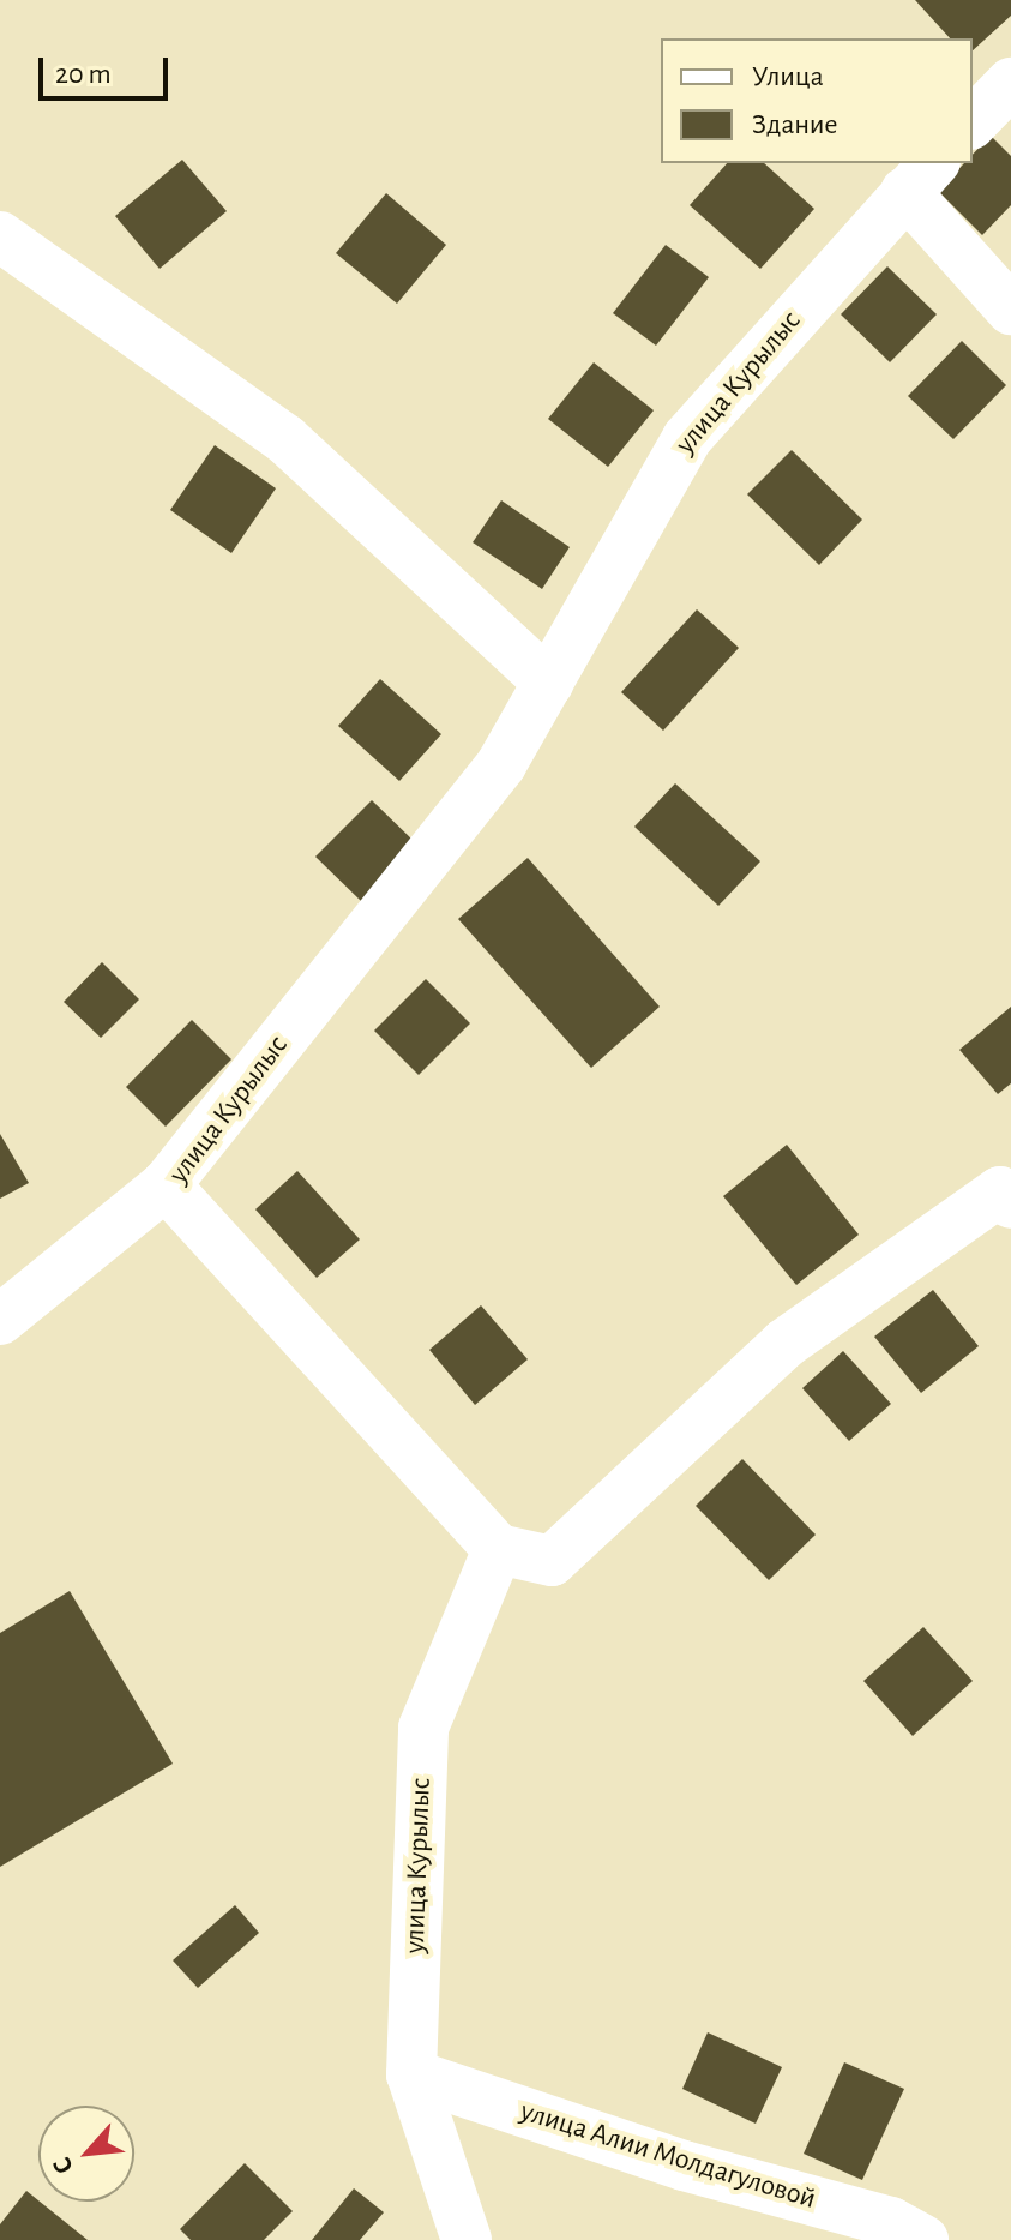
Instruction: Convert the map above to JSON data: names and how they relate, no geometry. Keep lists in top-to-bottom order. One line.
{"streets":{"street":["улица Курылыс","улица Алии Молдагуловой"]},"crossings":[["улица Курылыс","улица Алии Молдагуловой"]],"legend":["Улица","Здание"],"scale_bar":"20 m","north":"bottom left"}
